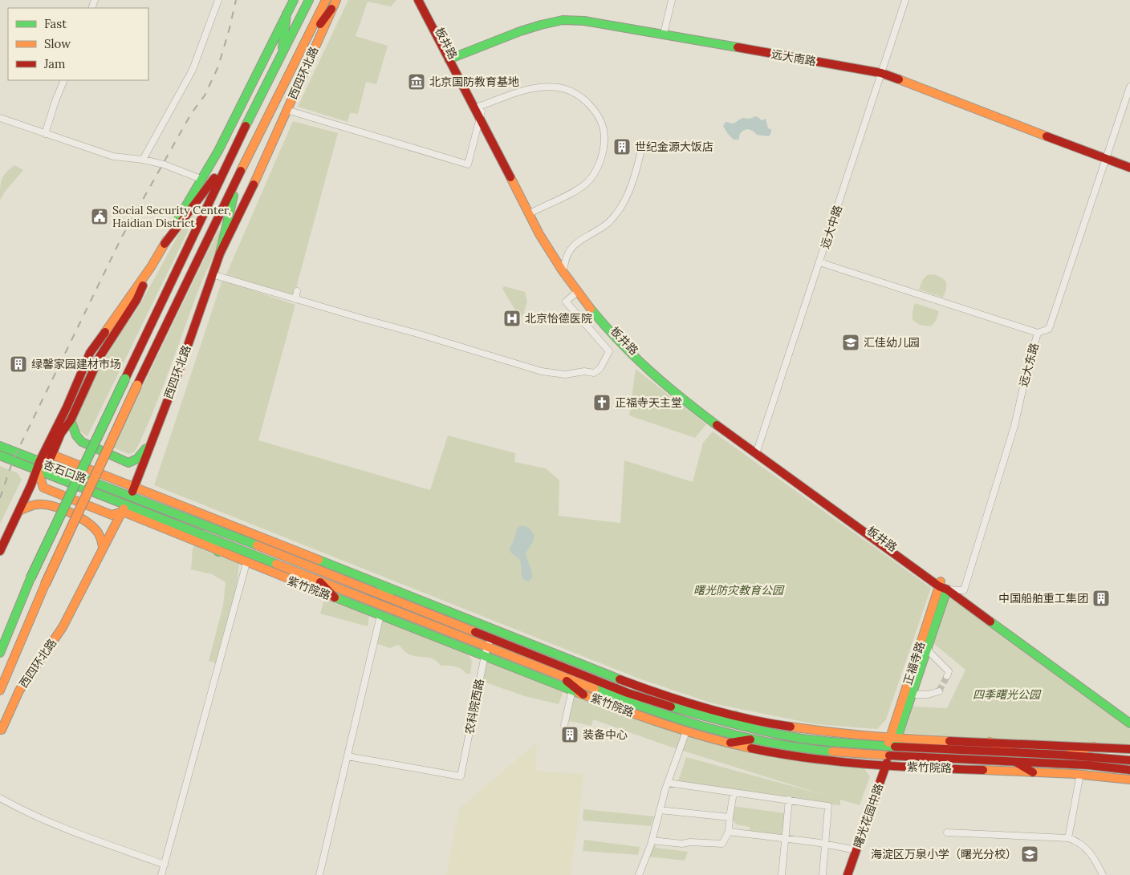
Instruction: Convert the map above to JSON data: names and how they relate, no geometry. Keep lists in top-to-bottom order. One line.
{"streets":{"main road":["板井路","远大南路","西四环北路","杏石口路","紫竹院路","正福寺路","曙光花园中路"],"street":["远大中路","远大东路","农科院西路"]},"crossings":[["板井路","远大南路"],["板井路","远大中路"],["板井路","远大东路"],["板井路","正福寺路"],["远大南路","远大中路"],["远大南路","远大东路"],["西四环北路","杏石口路"],["西四环北路","紫竹院路"],["远大东路","正福寺路"],["杏石口路","紫竹院路"],["紫竹院路","正福寺路"],["紫竹院路","农科院西路"],["紫竹院路","曙光花园中路"],["正福寺路","曙光花园中路"]],"parks":["曙光防灾教育公园","四季曙光公园"],"places":{"museum":["北京国防教育基地"],"building":["世纪金源大饭店","绿馨家园建材市场","中国船舶重工集团","装备中心"],"public building":["Social Security Center, Haidian District"],"hospital":["北京怡德医院"],"school or university":["汇佳幼儿园","海淀区万泉小学（曙光分校）"],"church":["正福寺天主堂"]},"legend":["Fast","Slow","Jam"]}
